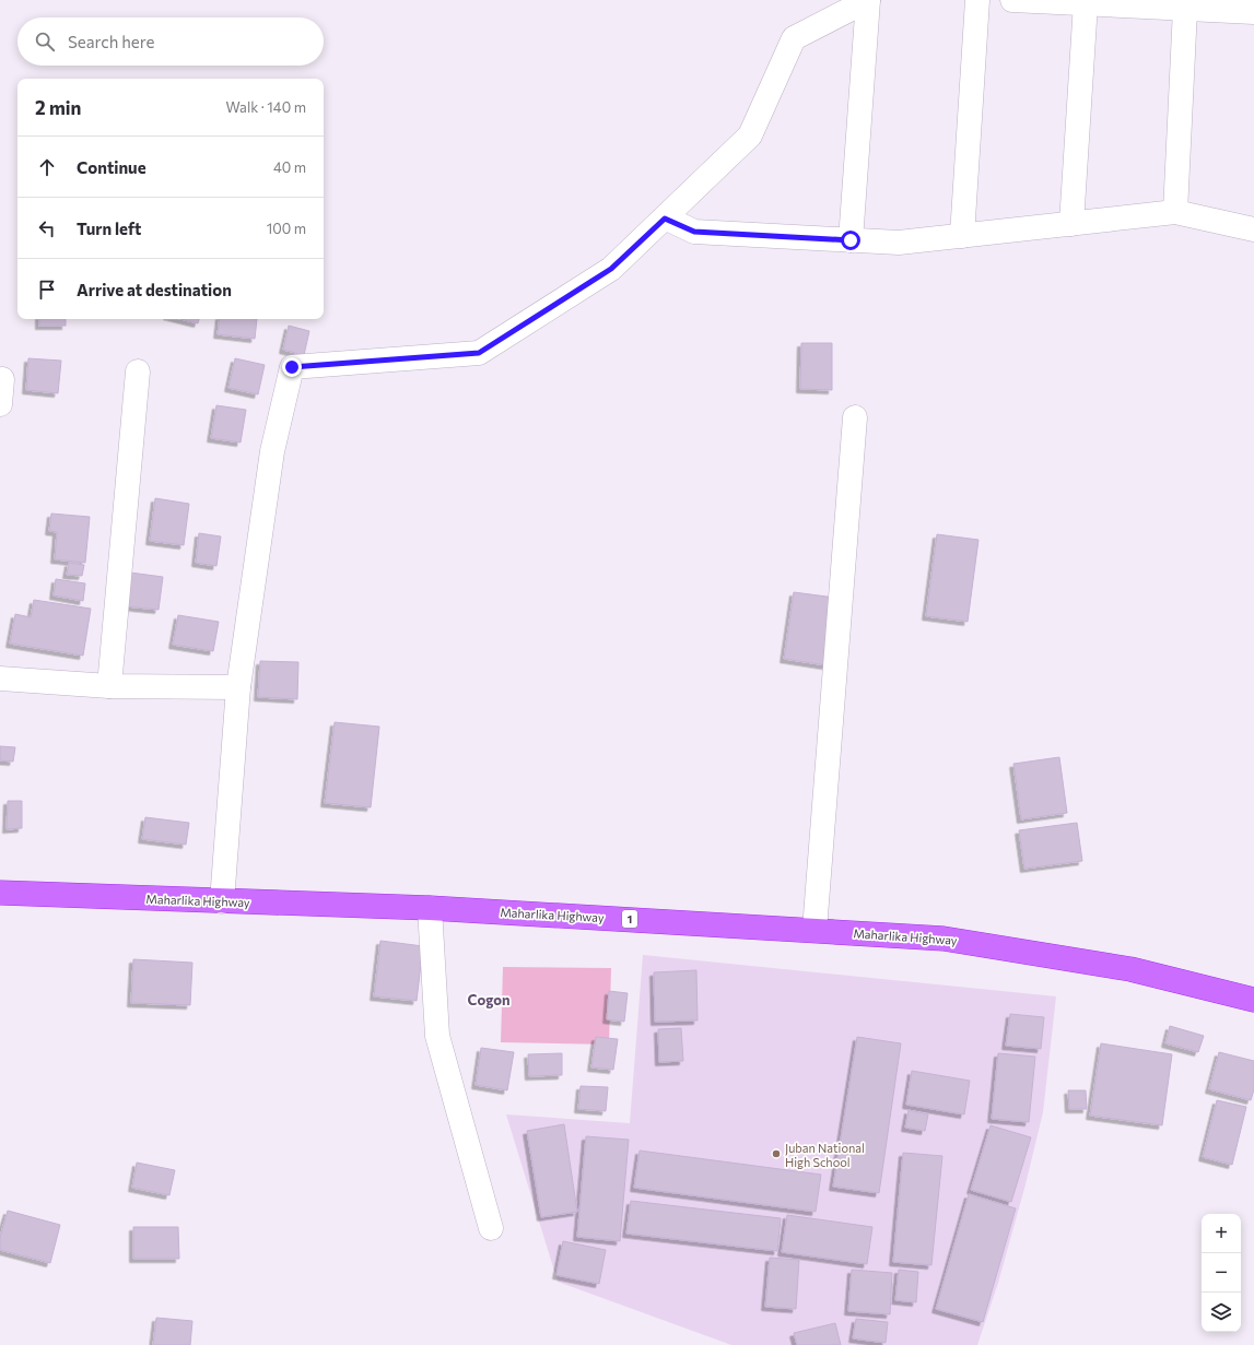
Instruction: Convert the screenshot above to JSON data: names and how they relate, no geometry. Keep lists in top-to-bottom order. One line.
{"streets":{"highway":["Maharlika Highway","1"]},"districts":["Cogon"],"places":["Juban National High School"],"page":{"search":"Search here","heading":["2 min","Walk · 140 m"],"list":[["Continue","40 m"],["Turn left","100 m"],"Arrive at destination"],"map_buttons":["+","−"]}}
